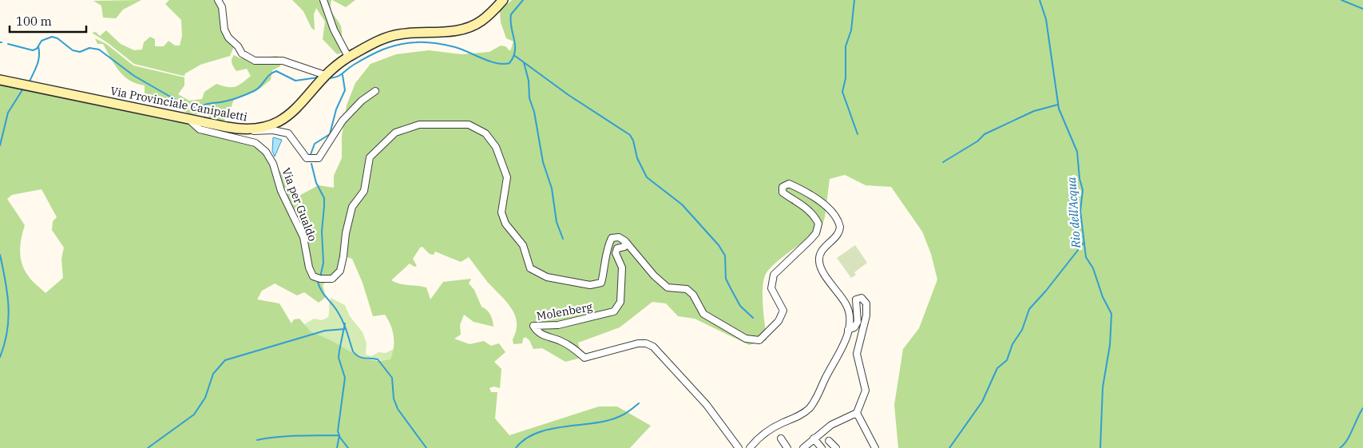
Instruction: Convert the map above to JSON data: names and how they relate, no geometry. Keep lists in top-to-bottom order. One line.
{"streets":{"main road":["Via Provinciale Canipaletti"],"street":["Via per Gualdo","Molenberg"]},"crossings":[["Via Provinciale Canipaletti","Via per Gualdo"],["Via per Gualdo","Molenberg"]],"water":["Rio dell'Acqua"],"scale_bar":"100 m"}
